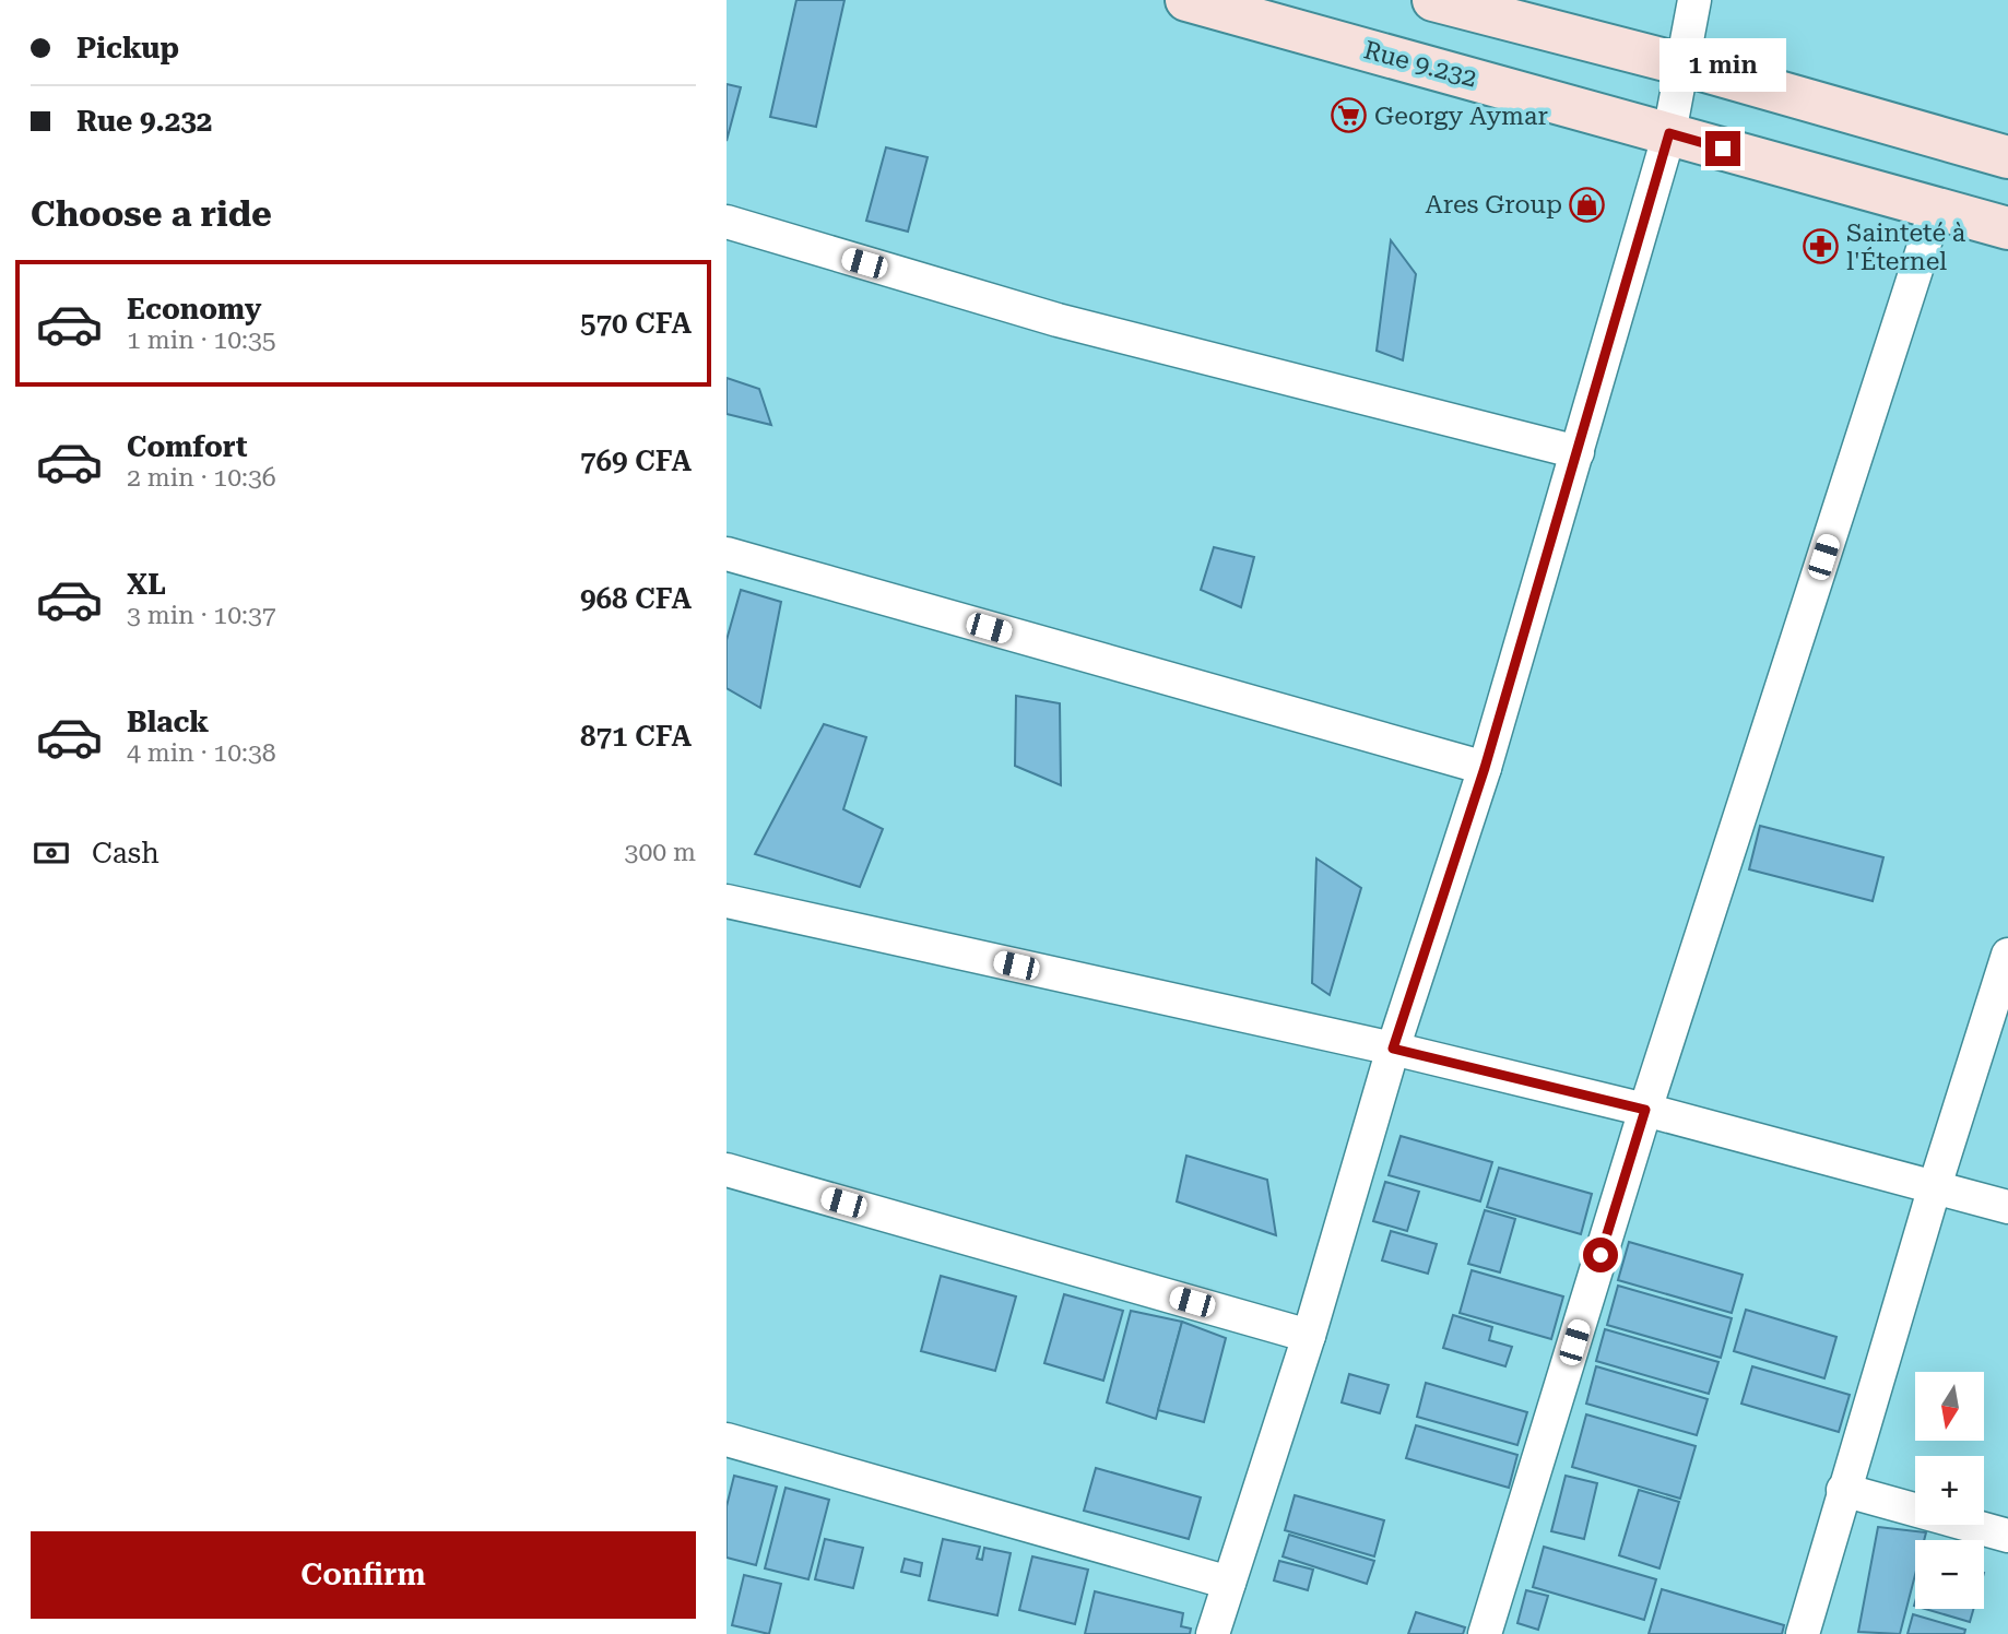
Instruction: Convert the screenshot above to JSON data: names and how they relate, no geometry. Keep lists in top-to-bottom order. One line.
{"streets":{"street":["Rue 9.232"]},"places":{"supermarket":["Georgy Aymar"],"shop":["Ares Group"],"pharmacy":["Sainteté à l'Éternel"]},"north":"bottom","page":{"banner":["Pickup","Rue 9.232"],"bubble":"1 min","heading":"Choose a ride","list":[{"name":"Economy","note":"1 min · 10:35","value":"570 CFA"},{"name":"Comfort","note":"2 min · 10:36","value":"769 CFA"},{"name":"XL","note":"3 min · 10:37","value":"968 CFA"},{"name":"Black","note":"4 min · 10:38","value":"871 CFA"}],"pay":["Cash","300 m"],"map_buttons":["+","−"],"buttons":"Confirm"}}
